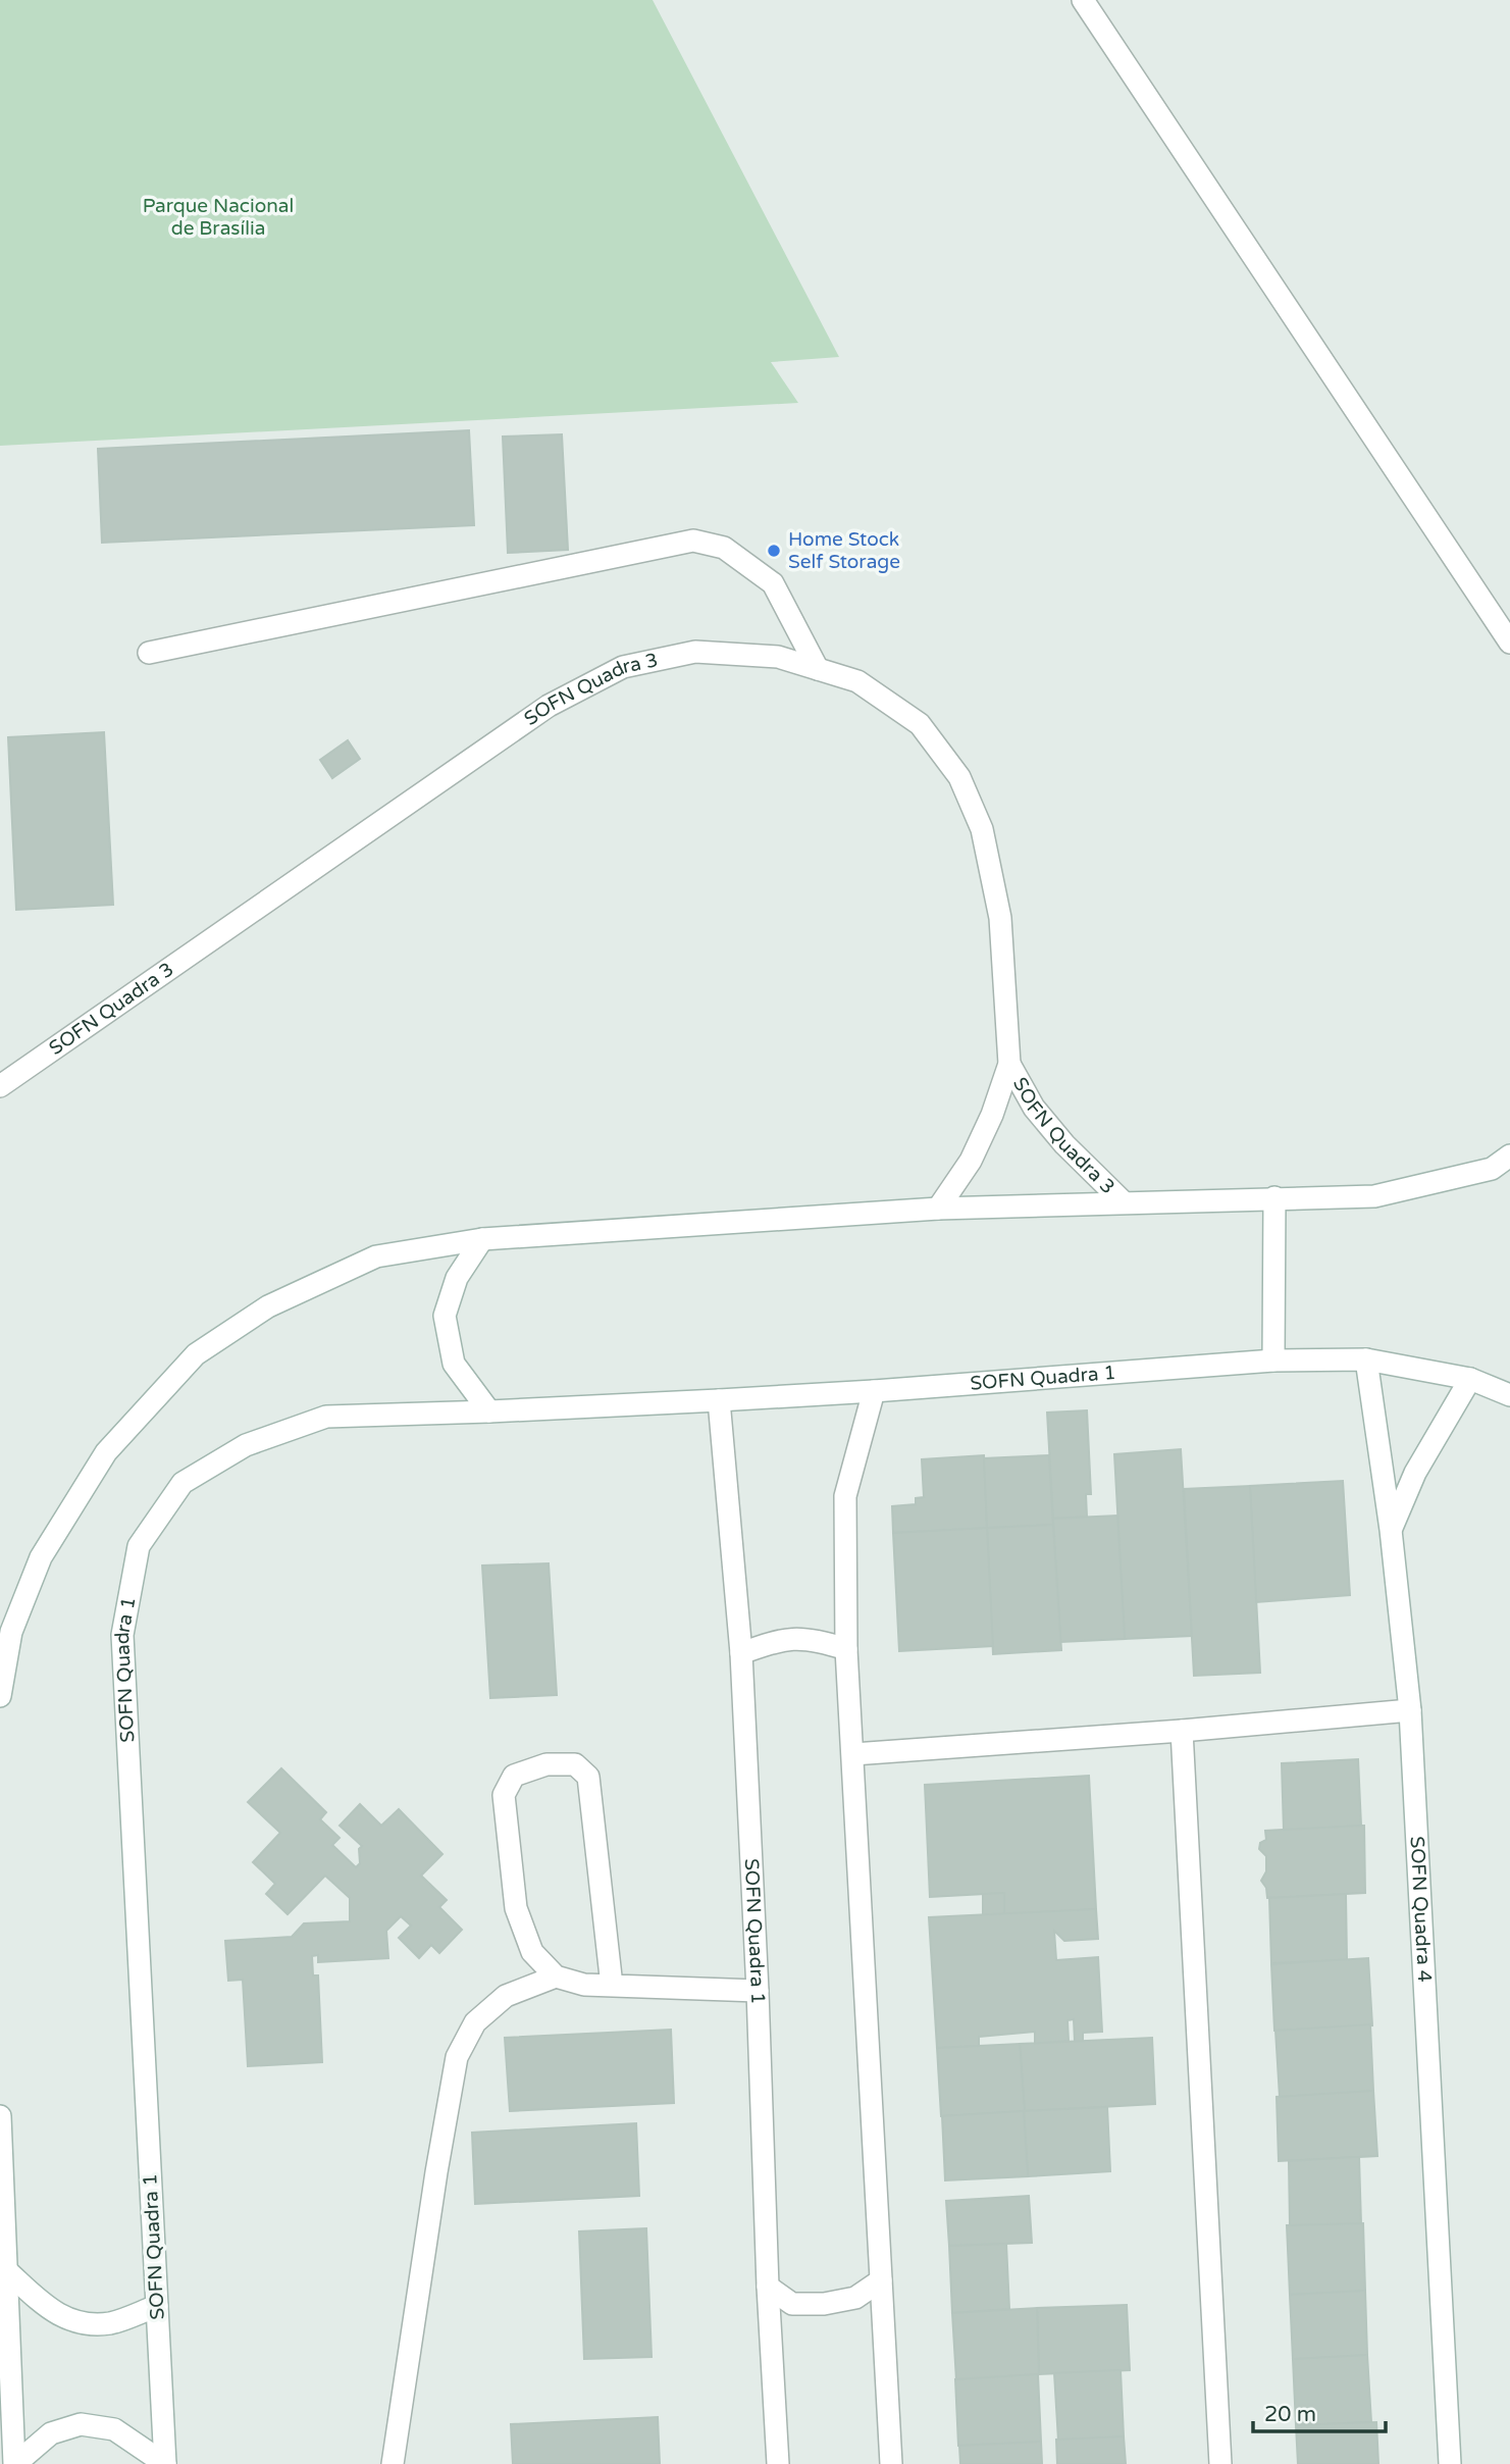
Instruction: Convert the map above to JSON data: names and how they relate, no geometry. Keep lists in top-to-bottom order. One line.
{"streets":{"street":["SOFN Quadra 3","SOFN Quadra 1","SOFN Quadra 4"]},"crossings":[["SOFN Quadra 1","SOFN Quadra 4"]],"parks":["Parque Nacional de Brasília"],"places":["Home Stock Self Storage"],"scale_bar":"20 m"}
